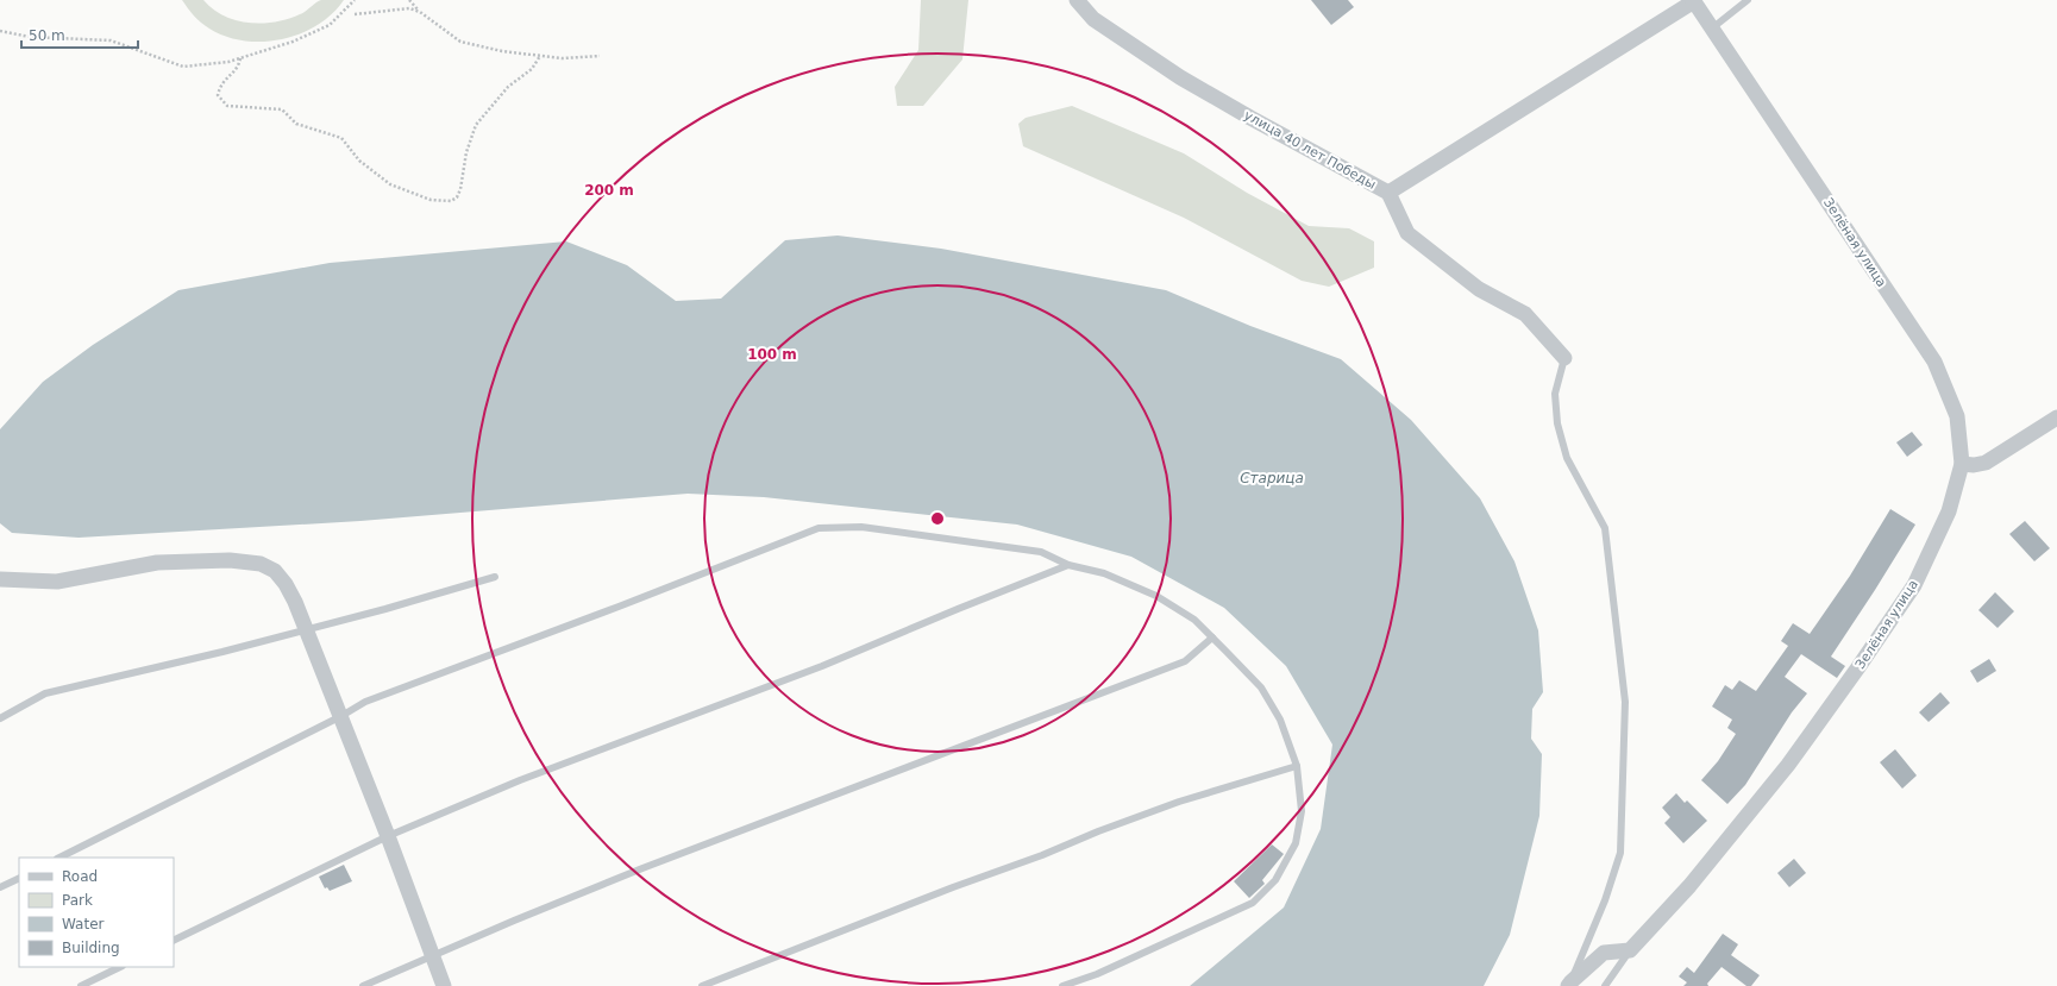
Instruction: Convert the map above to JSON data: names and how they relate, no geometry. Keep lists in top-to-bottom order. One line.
{"streets":{"street":["улица 40 лет Победы","Зелёная улица"]},"water":["Старица"],"legend":["Road","Park","Water","Building"],"scale_bar":"50 m","rings":["200 m","100 m"]}
